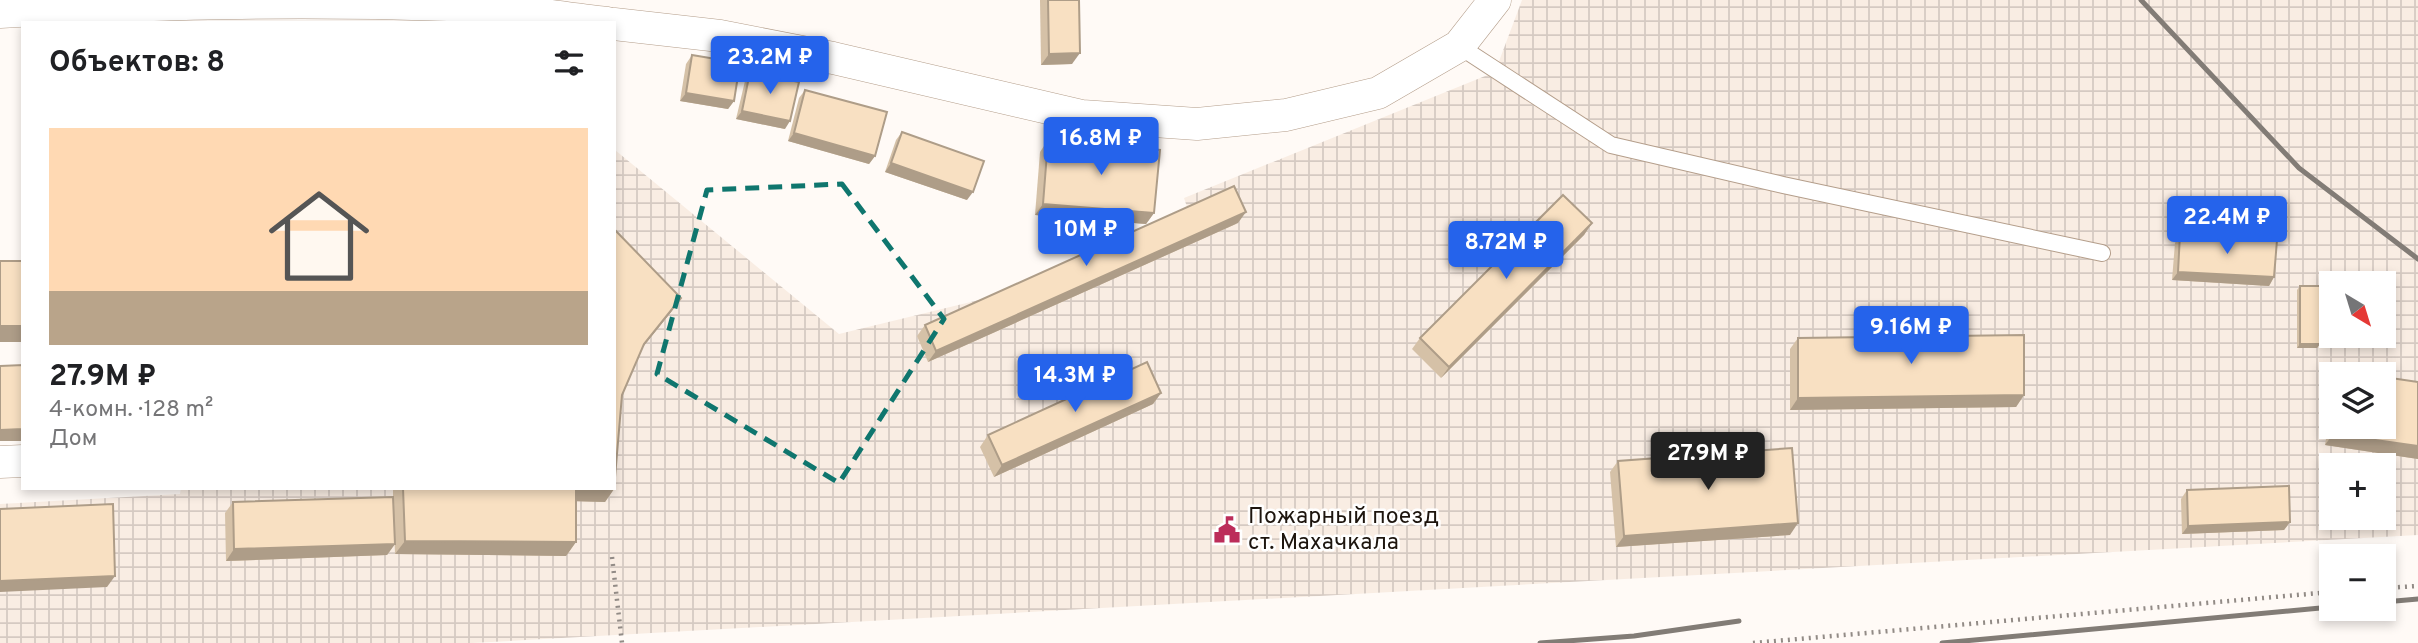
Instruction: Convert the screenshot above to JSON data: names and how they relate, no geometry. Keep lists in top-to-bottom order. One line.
{"places":{"public building":["Пожарный поезд ст. Махачкала"]},"north":"bottom right","page":{"heading":"Объектов: 8","price":["23.2M ₽","16.8M ₽","22.4M ₽","10M ₽","8.72M ₽","9.16M ₽","14.3M ₽","27.9M ₽"],"list":[{"name":"27.9M ₽","note":"4-комн. · 128 m² · Дом"}],"map_buttons":["+","−"]}}
